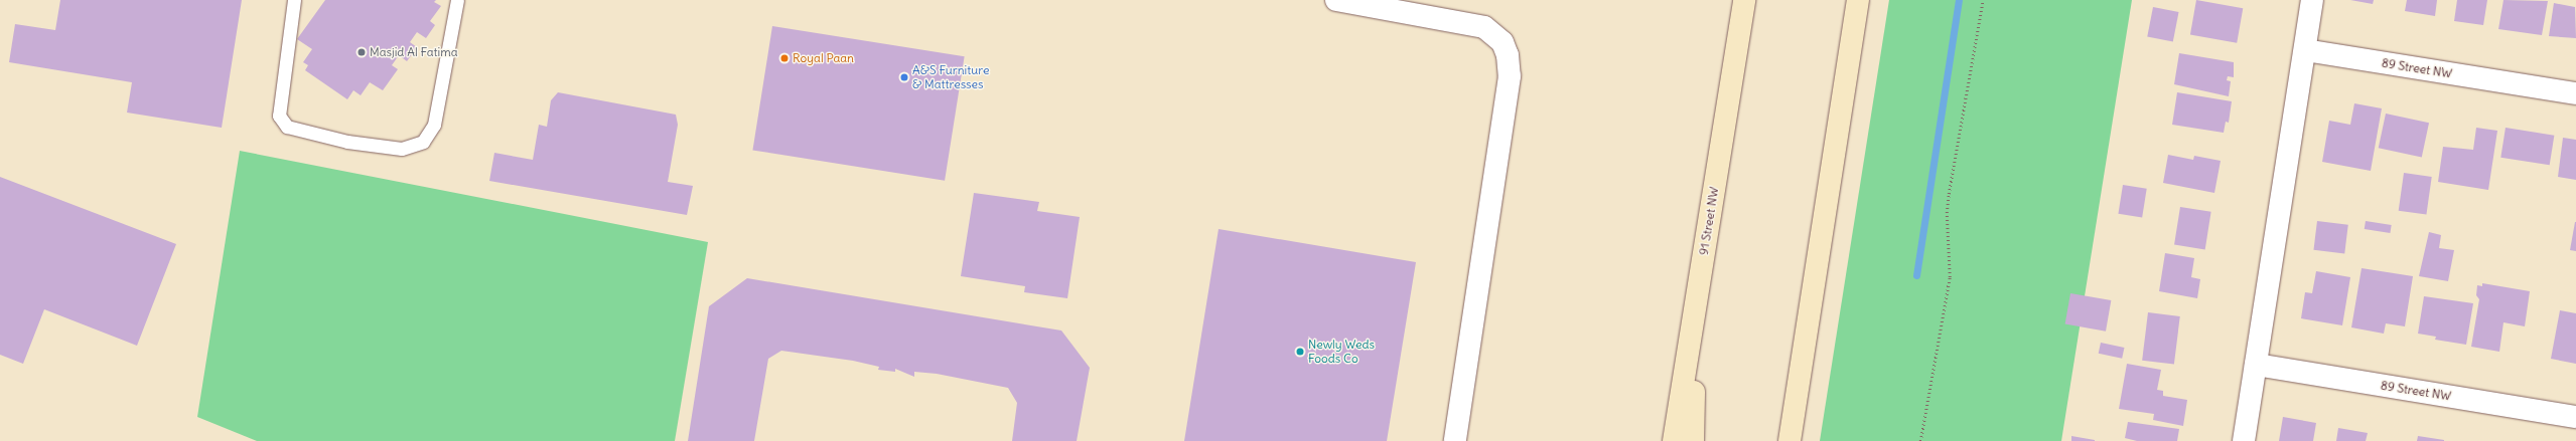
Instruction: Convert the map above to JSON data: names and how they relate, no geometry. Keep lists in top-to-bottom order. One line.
{"streets":{"main road":["91 Street NW"],"street":["89 Street NW"]},"places":["Masjid Al Fatima","Royal Paan","A&S Furniture & Mattresses","Newly Weds Foods Co"]}
